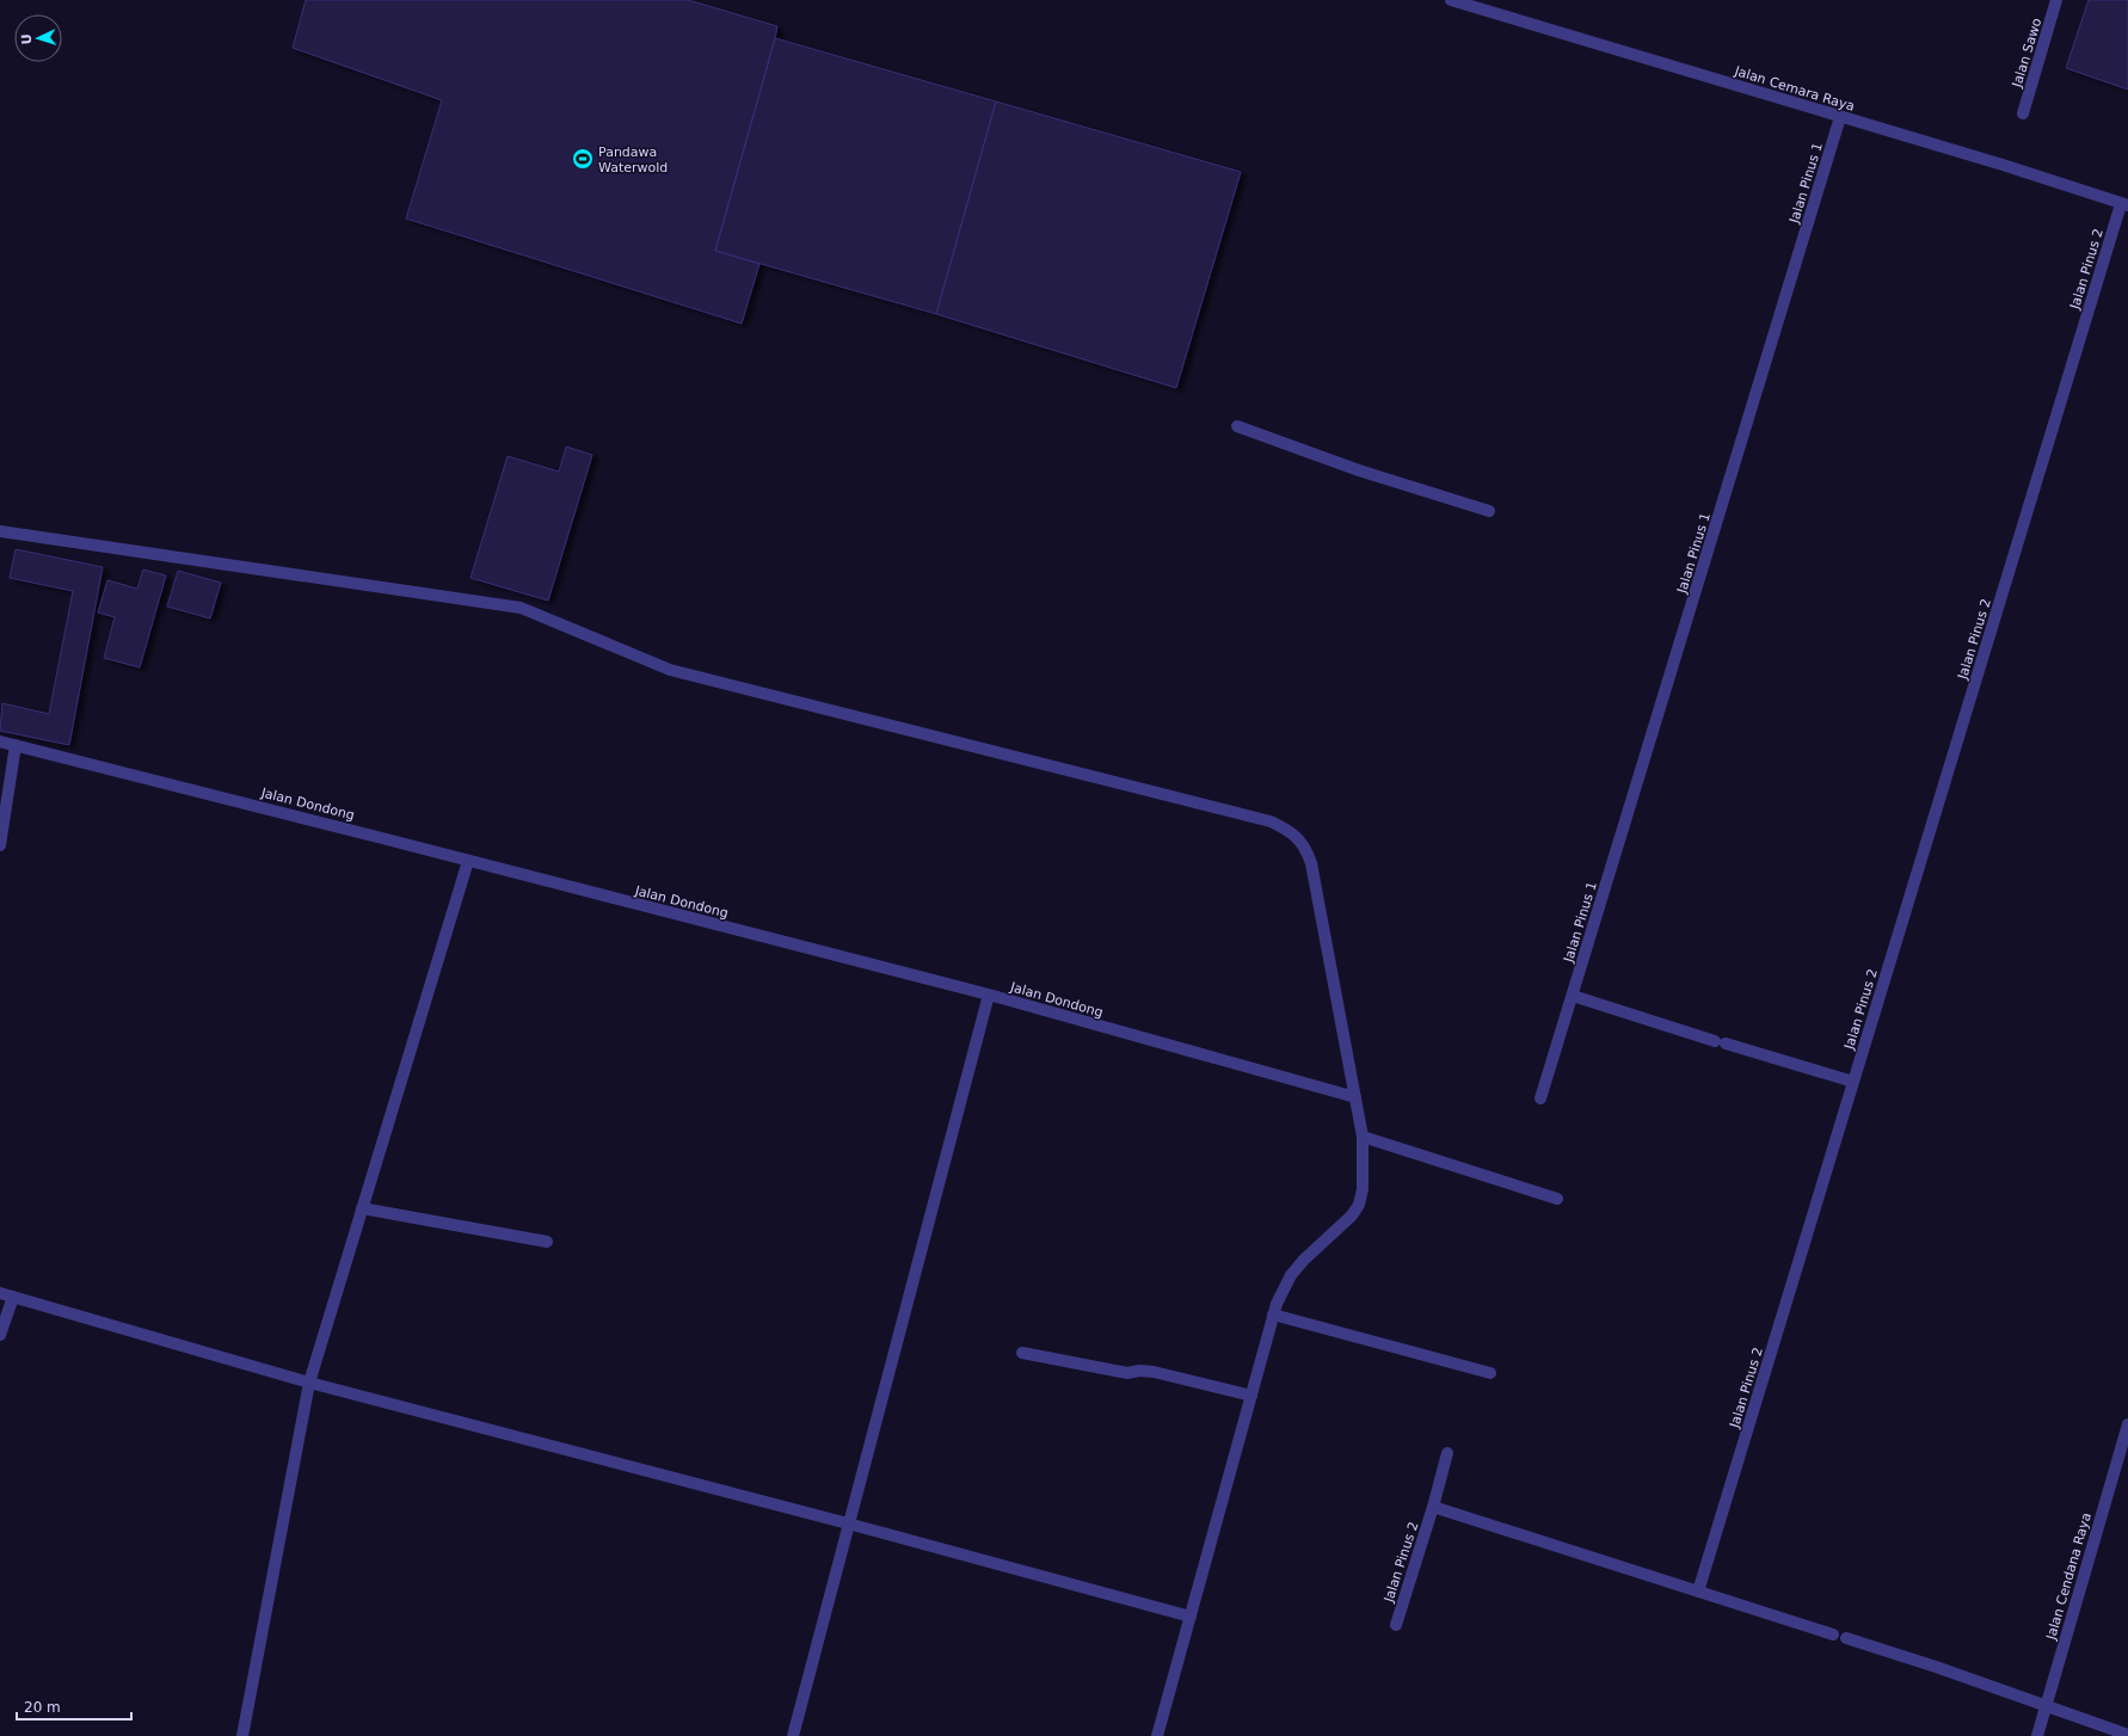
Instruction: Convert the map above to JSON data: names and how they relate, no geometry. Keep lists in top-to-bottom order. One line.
{"streets":{"street":["Jalan Sawo","Jalan Cemara Raya","Jalan Pinus 1","Jalan Pinus 2","Jalan Dondong","Jalan Cendana Raya"]},"crossings":[["Jalan Cemara Raya","Jalan Pinus 1"],["Jalan Cemara Raya","Jalan Pinus 2"]],"places":{"sports":["Pandawa Waterwold"]},"scale_bar":"20 m","north":"left"}
